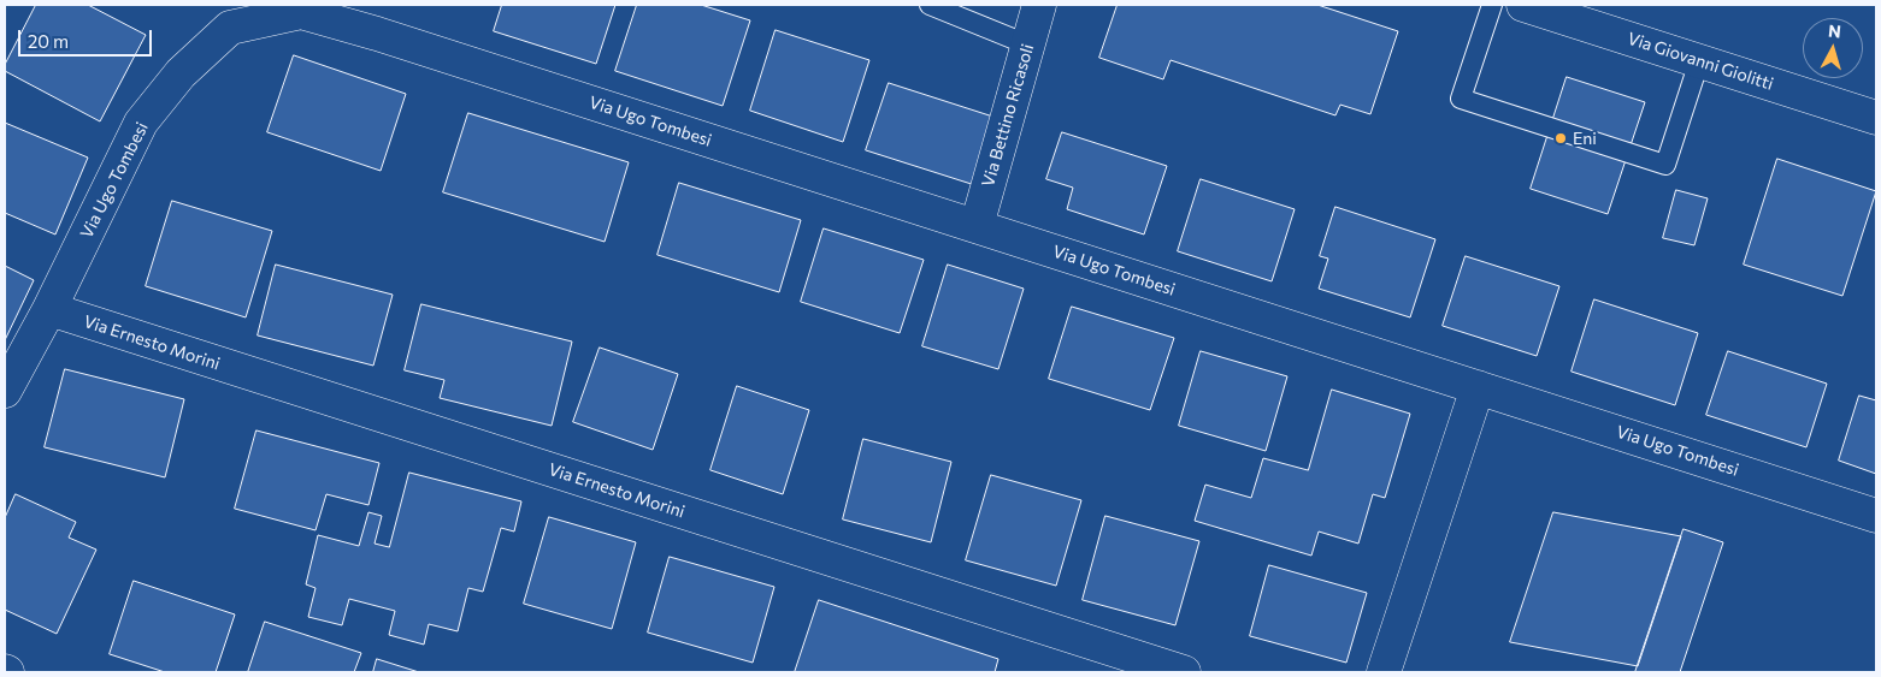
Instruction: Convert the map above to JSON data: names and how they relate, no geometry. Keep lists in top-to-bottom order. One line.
{"streets":{"street":["Via Giovanni Giolitti","Via Bettino Ricasoli","Via Ugo Tombesi","Via Ernesto Morini"]},"crossings":[["Via Bettino Ricasoli","Via Ugo Tombesi"],["Via Ugo Tombesi","Via Ernesto Morini"]],"places":["Eni"],"scale_bar":"20 m","north":"top"}
